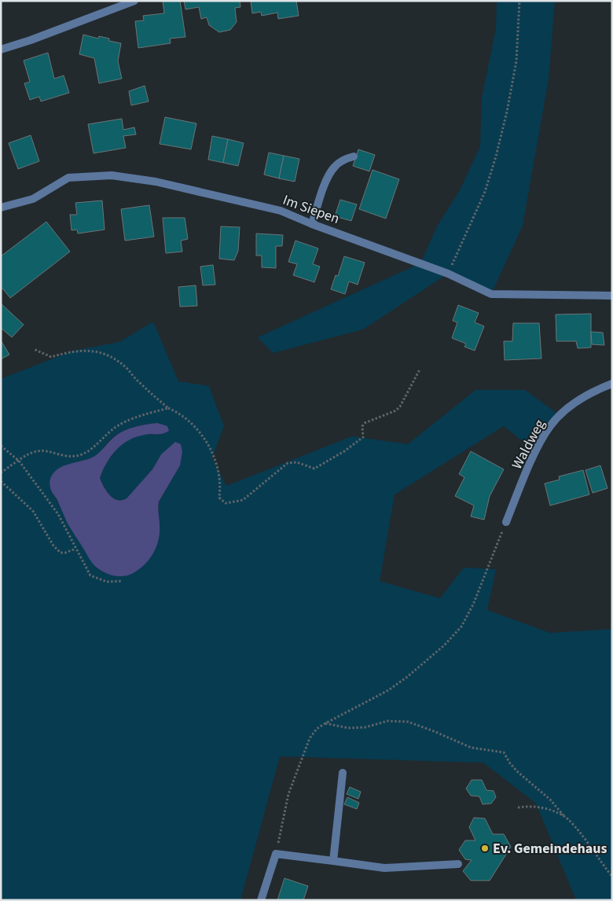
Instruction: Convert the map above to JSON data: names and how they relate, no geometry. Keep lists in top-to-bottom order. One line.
{"streets":{"street":["Im Siepen","Waldweg"]},"places":["Ev. Gemeindehaus"]}
